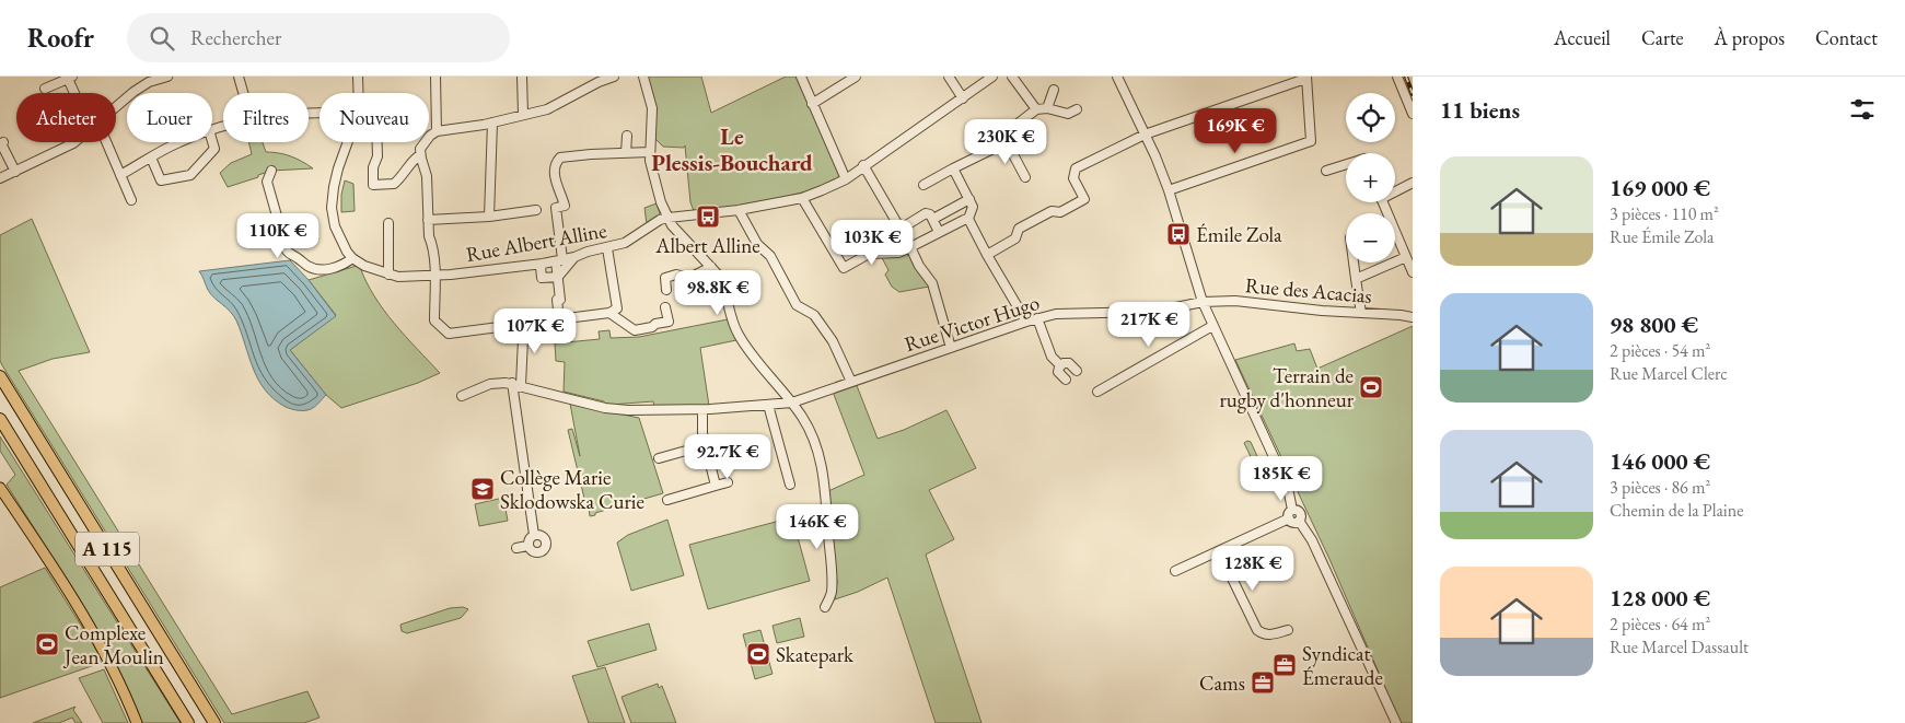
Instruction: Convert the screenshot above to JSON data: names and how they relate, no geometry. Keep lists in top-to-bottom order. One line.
{"streets":{"highway":["A 115"],"street":["Rue Albert Alline","Rue des Acacias","Rue Victor Hugo"]},"crossings":[["Rue des Acacias","Rue Victor Hugo"]],"districts":["Le Plessis-Bouchard"],"places":{"bus stop":["Albert Alline","Émile Zola"],"sports":["Terrain de rugby d'honneur","Complexe Jean Moulin","Skatepark"],"school or university":["Collège Marie Sklodowska Curie"],"office":["Syndicat Émeraude","Cams"]},"page":{"header":"Roofr","search":"Rechercher","nav":["Accueil","Carte","À propos","Contact"],"heading":"11 biens","map_buttons":["+","−"],"chip":["Acheter","Louer","Filtres","Nouveau"],"price":["169K €","230K €","110K €","103K €","98.8K €","217K €","107K €","92.7K €","185K €","146K €","128K €"],"list":[{"name":"169 000 €","note":"3 pièces · 110 m² · Rue Émile Zola"},{"name":"98 800 €","note":"2 pièces · 54 m² · Rue Marcel Clerc"},{"name":"146 000 €","note":"3 pièces · 86 m² · Chemin de la Plaine"},{"name":"128 000 €","note":"2 pièces · 64 m² · Rue Marcel Dassault"}]}}
